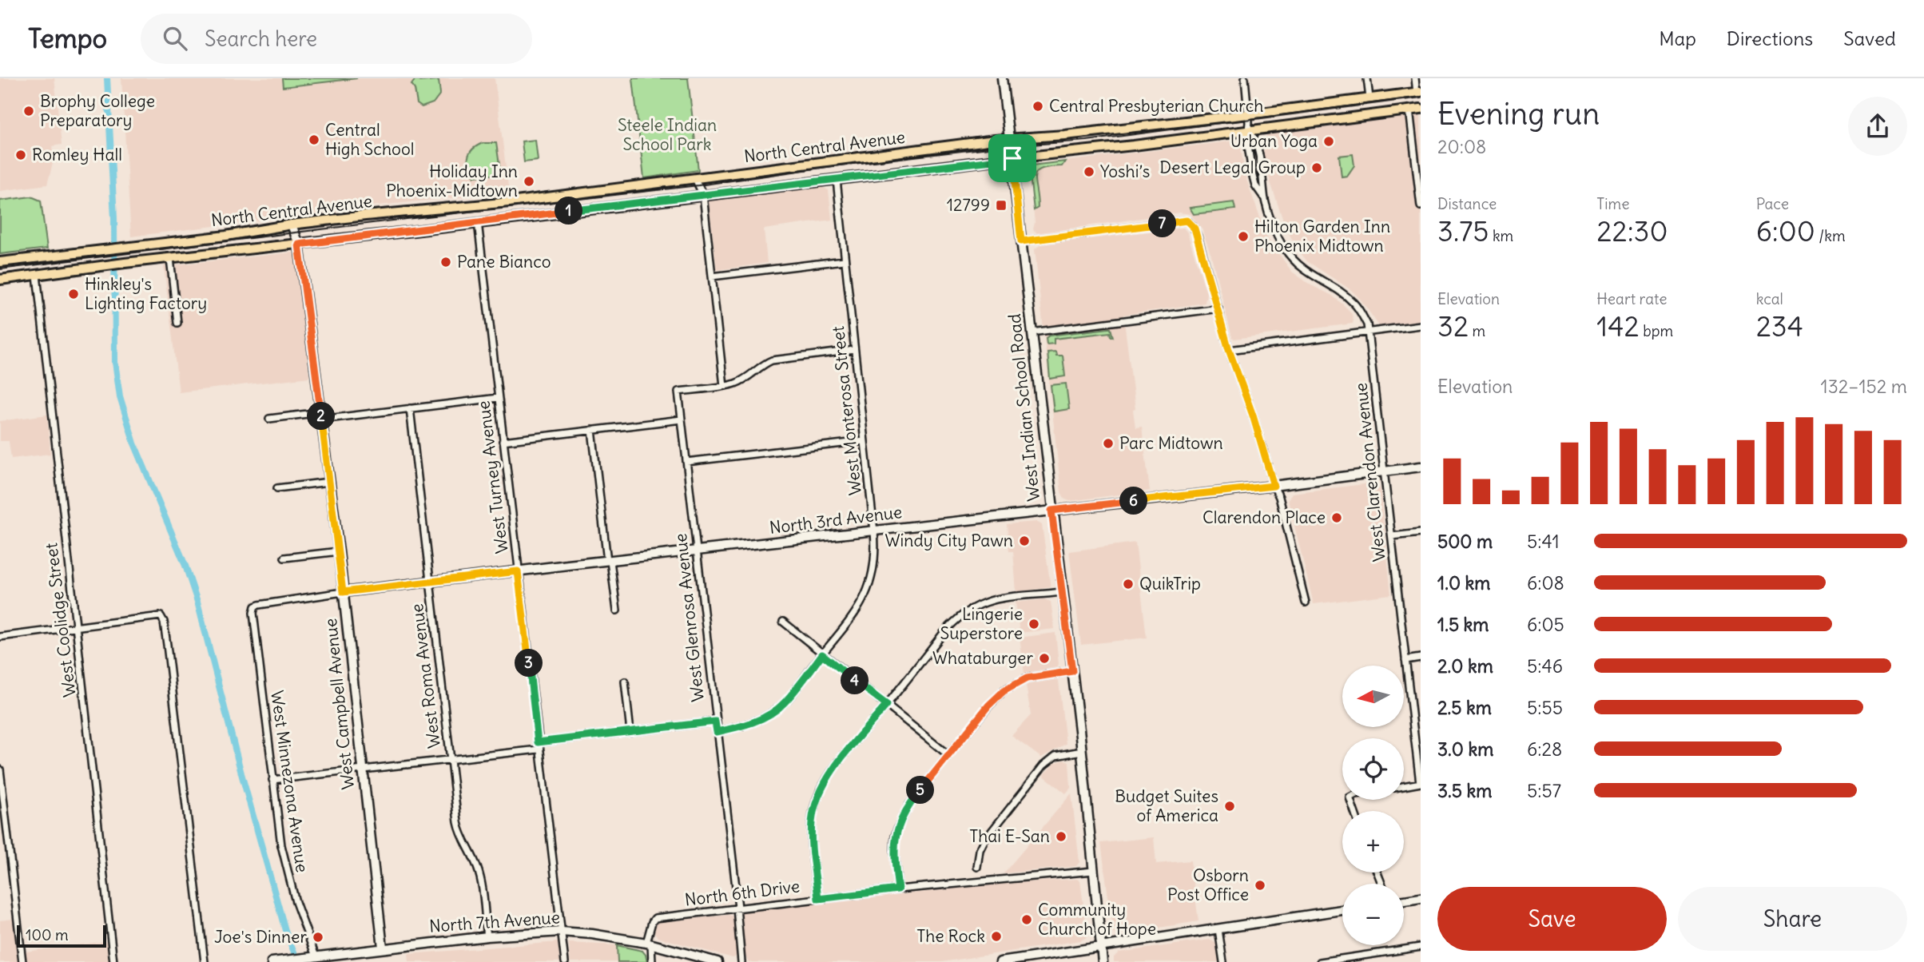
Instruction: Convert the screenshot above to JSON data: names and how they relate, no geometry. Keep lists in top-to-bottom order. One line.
{"streets":{"main road":["North Central Avenue"],"street":["West Indian School Road","West Monterosa Street","West Clarendon Avenue","West Turney Avenue","North 3rd Avenue","West Glenrosa Avenue","West Coolidge Street","West Roma Avenue","West Campbell Avenue","West Minnezona Avenue","North 6th Drive","North 7th Avenue"]},"crossings":[["North Central Avenue","West Indian School Road"],["North Central Avenue","West Monterosa Street"],["North Central Avenue","West Clarendon Avenue"],["North Central Avenue","West Turney Avenue"],["North Central Avenue","West Coolidge Street"],["North Central Avenue","West Campbell Avenue"],["West Indian School Road","North 3rd Avenue"],["West Indian School Road","North 6th Drive"],["West Monterosa Street","North 3rd Avenue"],["West Monterosa Street","West Glenrosa Avenue"],["West Clarendon Avenue","North 3rd Avenue"],["West Turney Avenue","North 3rd Avenue"],["West Turney Avenue","North 7th Avenue"],["North 3rd Avenue","West Glenrosa Avenue"],["North 3rd Avenue","West Roma Avenue"],["North 3rd Avenue","West Campbell Avenue"],["North 3rd Avenue","West Minnezona Avenue"],["West Glenrosa Avenue","North 6th Drive"],["West Roma Avenue","North 7th Avenue"],["West Campbell Avenue","North 7th Avenue"],["West Minnezona Avenue","North 7th Avenue"],["North 6th Drive","North 7th Avenue"]],"parks":["Steele Indian School Park"],"places":{"other":["Central Presbyterian Church","Brophy College Preparatory","Central High School","Urban Yoga","Romley Hall","Desert Legal Group","Yoshi’s","Holiday Inn Phoenix-Midtown","Hilton Garden Inn Phoenix Midtown","Pane Bianco","Hinkley's Lighting Factory","Parc Midtown","Clarendon Place","Windy City Pawn","QuikTrip","Lingerie Superstore","Whataburger","Budget Suites of America","Thai E-San","Osborn Post Office","Community Church of Hope","The Rock","Joe's Dinner"],"transit":["12799"]},"scale_bar":"100 m","north":"left","page":{"header":"Tempo","search":"Search here","nav":["Map","Directions","Saved"],"heading":["Evening run","20:08"],"stats":[["Distance","3.75 km"],["Time","22:30"],["Pace","6:00 /km"],["Elevation","32 m"],["Heart rate","142 bpm"],["kcal","234"]],"pins":["1","7","2","6","3","4","5"],"chart":["Elevation","132–152 m"],"list":[{"name":"500 m","note":"5:41"},{"name":"1.0 km","note":"6:08"},{"name":"1.5 km","note":"6:05"},{"name":"2.0 km","note":"5:46"},{"name":"2.5 km","note":"5:55"},{"name":"3.0 km","note":"6:28"},{"name":"3.5 km","note":"5:57"}],"map_buttons":["+","−"],"buttons":["Save","Share"],"scale":"100 m"}}
